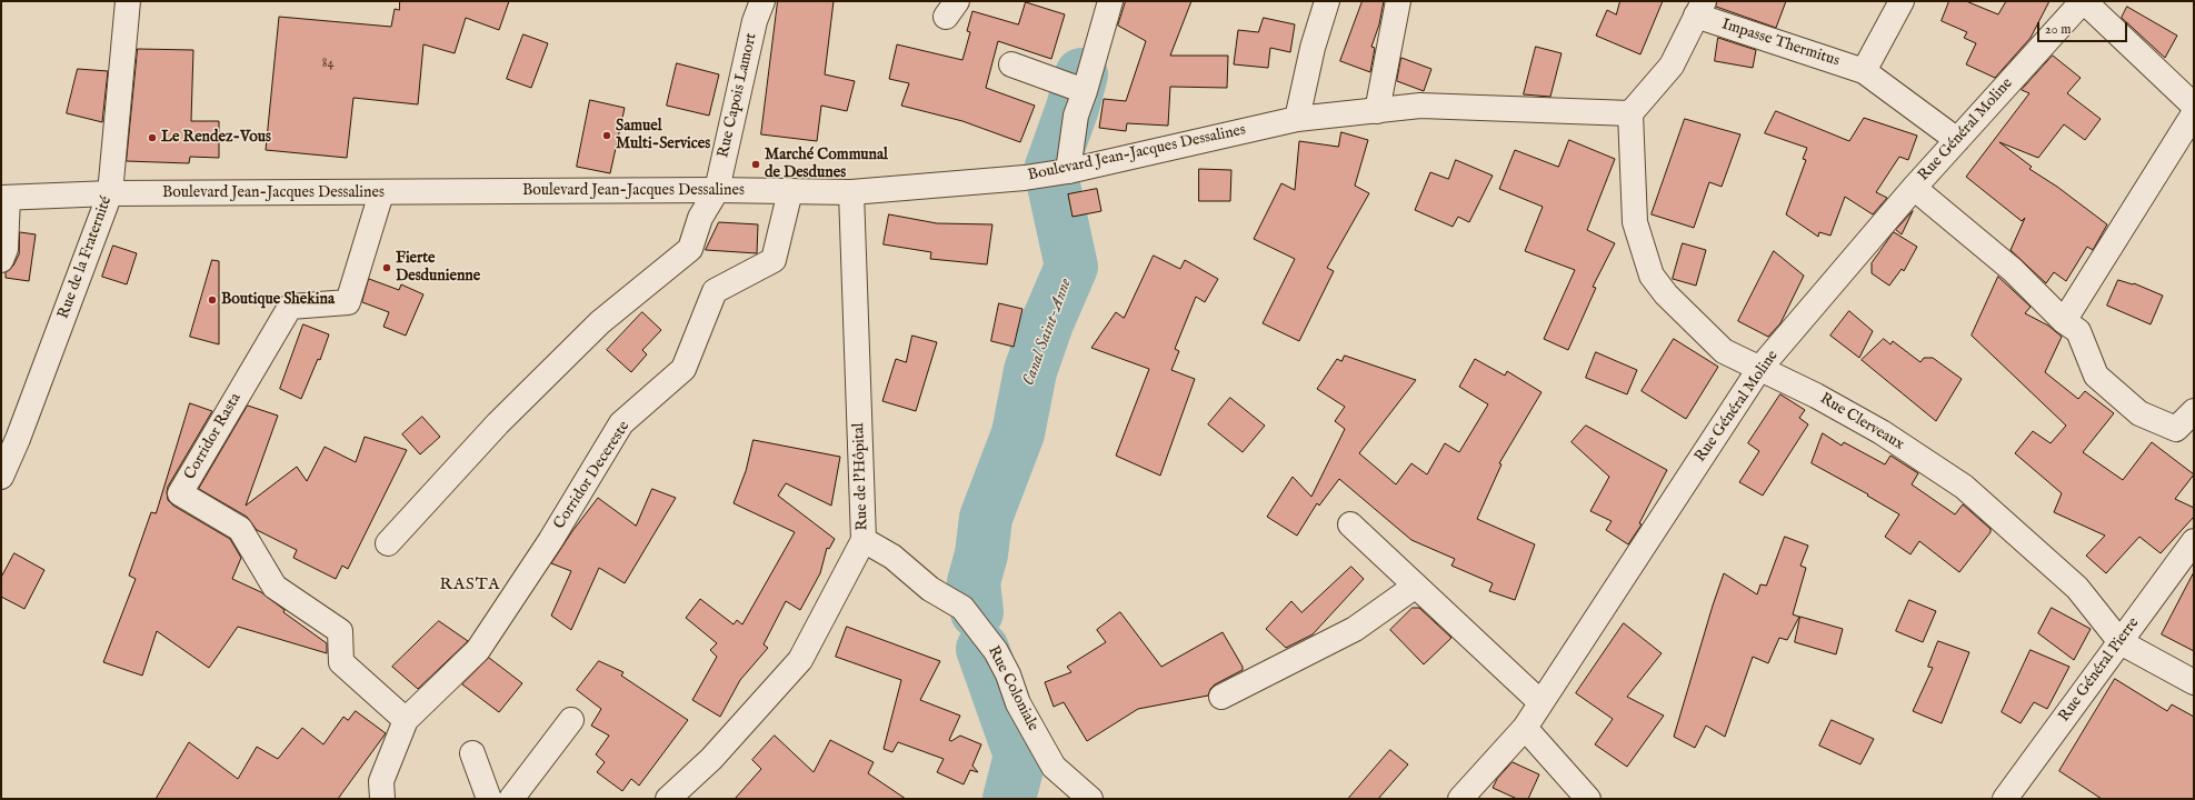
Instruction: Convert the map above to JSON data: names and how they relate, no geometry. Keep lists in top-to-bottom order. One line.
{"streets":{"street":["Impasse Thermitus","Rue Capois Lamort","Rue Général Moline","Boulevard Jean-Jacques Dessalines","Rue de la Fraternité","Rue Clerveaux","Corridor Rasta","Corridor Decereste","Rue de l'Hôpital","Rue Général Pierre","Rue Coloniale"]},"crossings":[["Impasse Thermitus","Rue Général Moline"],["Rue Capois Lamort","Boulevard Jean-Jacques Dessalines"],["Rue Général Moline","Rue Clerveaux"],["Boulevard Jean-Jacques Dessalines","Rue de la Fraternité"],["Boulevard Jean-Jacques Dessalines","Rue Clerveaux"],["Boulevard Jean-Jacques Dessalines","Corridor Rasta"],["Boulevard Jean-Jacques Dessalines","Corridor Decereste"],["Boulevard Jean-Jacques Dessalines","Rue de l'Hôpital"],["Rue Clerveaux","Rue Général Pierre"],["Corridor Rasta","Corridor Decereste"],["Rue de l'Hôpital","Rue Coloniale"]],"districts":["RASTA"],"water":["Canal Saint-Anne"],"places":["Samuel Multi-Services","Le Rendez-Vous","Marché Communal de Desdunes","Fierte Desdunienne","Boutique Shekina"],"house_numbers":["84"],"scale_bar":"20 m"}
